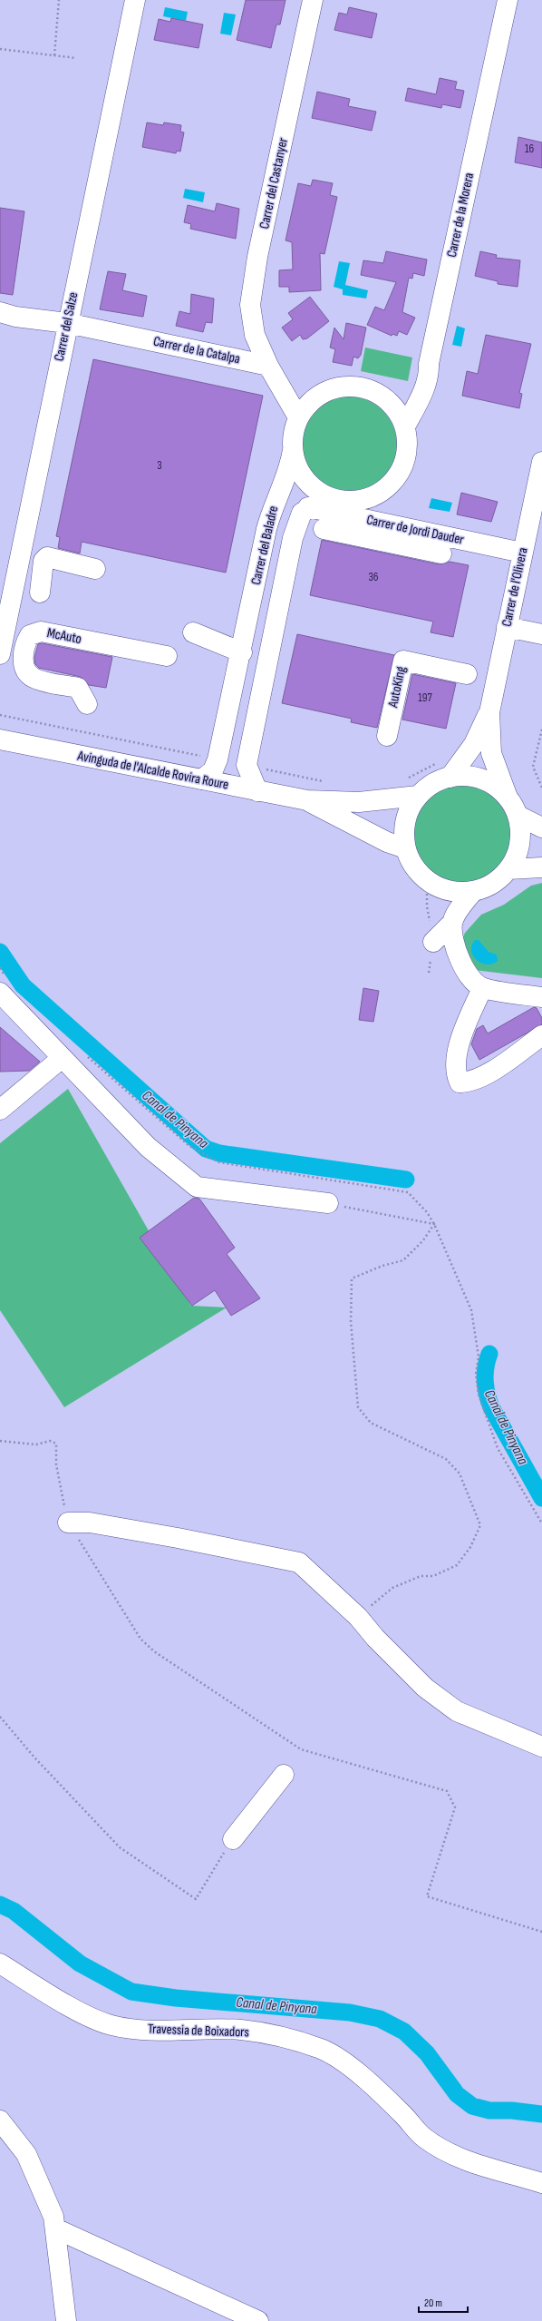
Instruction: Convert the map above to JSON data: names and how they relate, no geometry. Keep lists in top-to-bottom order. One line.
{"streets":{"street":["Carrer del Castanyer","Carrer de la Morera","Carrer del Salze","Carrer de la Catalpa","Carrer de Jordi Dauder","Carrer del Baladre","Carrer de l'Olivera","McAuto","AutoKing","Avinguda de l'Alcalde Rovira Roure","Travessia de Boixadors"]},"crossings":[["Carrer del Castanyer","Carrer de la Catalpa"],["Carrer de la Morera","Carrer del Baladre"],["Carrer del Salze","Carrer de la Catalpa"],["Carrer de Jordi Dauder","Carrer del Baladre"],["Carrer de Jordi Dauder","Carrer de l'Olivera"],["Carrer del Baladre","Avinguda de l'Alcalde Rovira Roure"]],"water":["Canal de Pinyana"],"house_numbers":["16","3","36","197"],"scale_bar":"20 m"}
